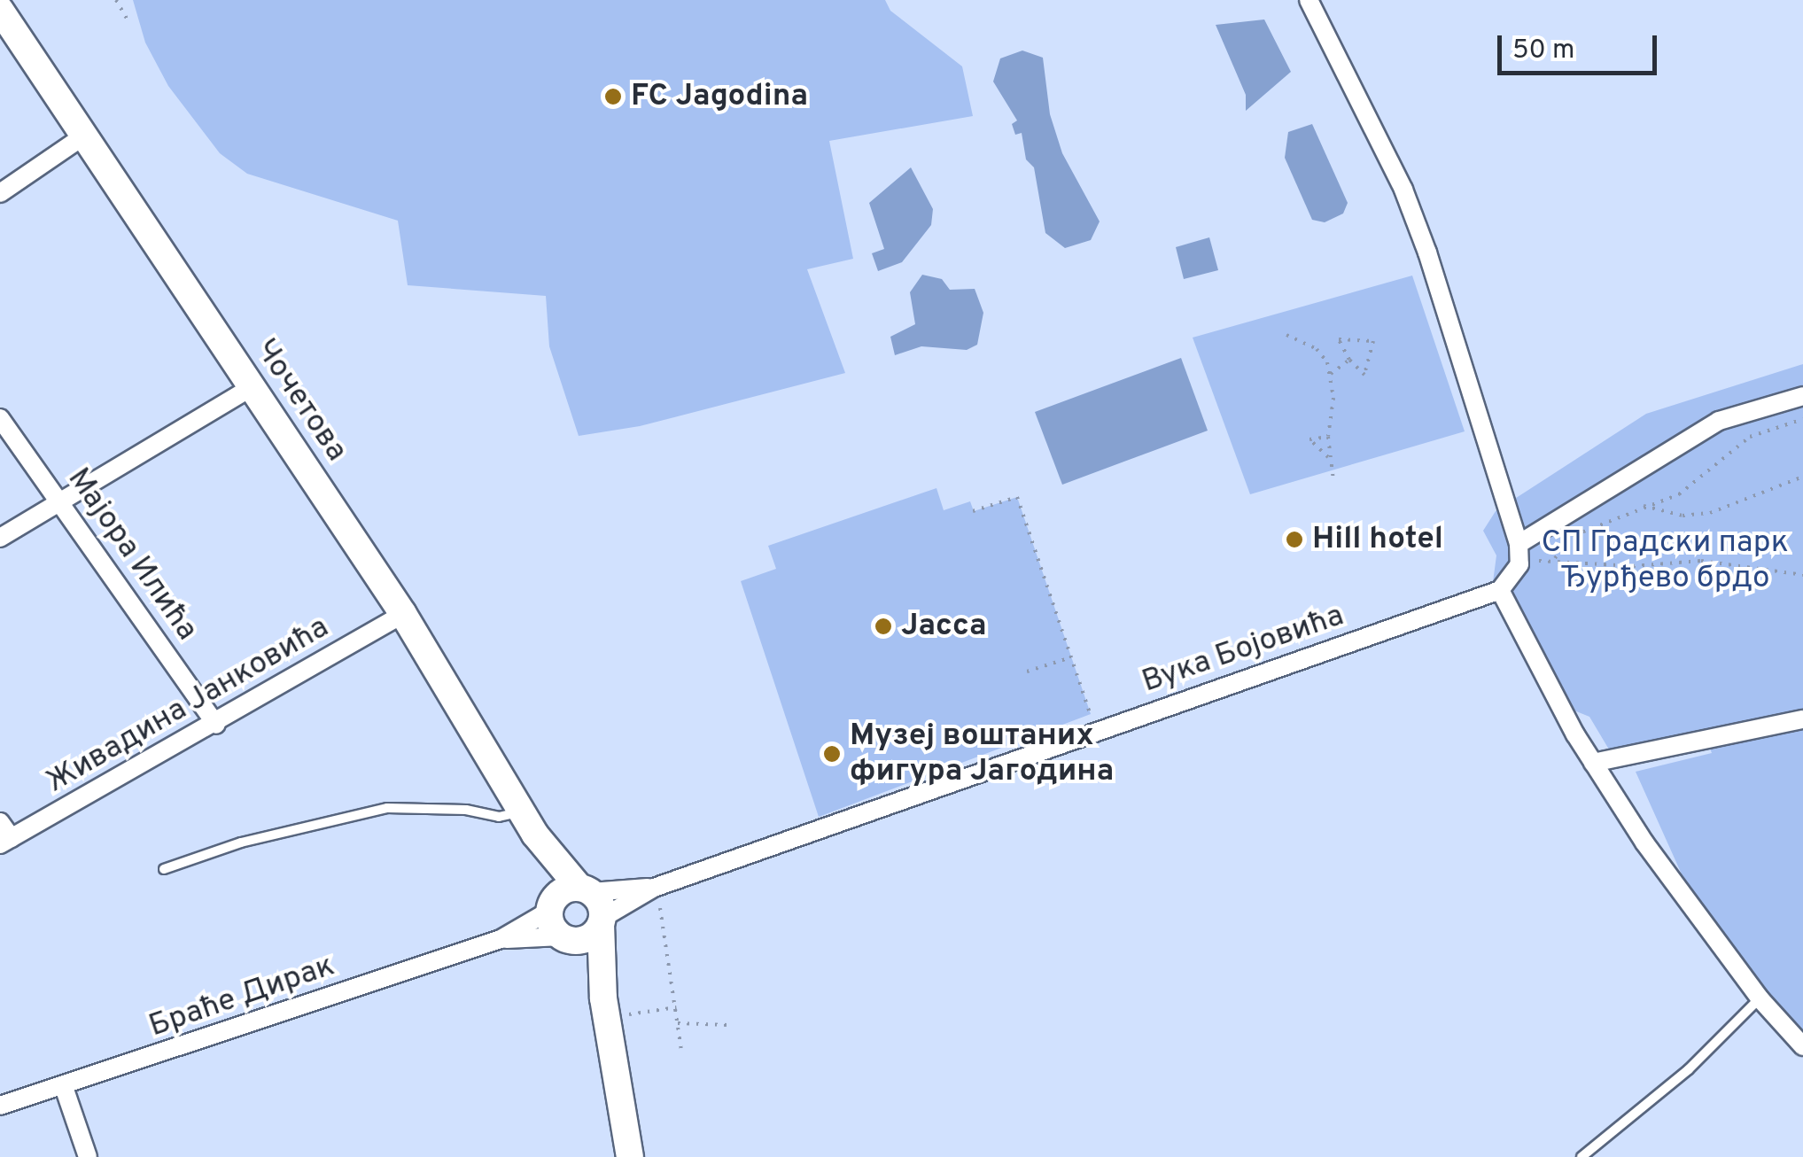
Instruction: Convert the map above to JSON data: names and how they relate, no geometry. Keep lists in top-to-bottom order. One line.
{"streets":{"street":["Чочетова","Мајора Илића","Вука Бојовића","Живадина Јанковића","Браће Дирак"]},"crossings":[["Чочетова","Вука Бојовића"],["Чочетова","Живадина Јанковића"],["Чочетова","Браће Дирак"],["Мајора Илића","Живадина Јанковића"],["Вука Бојовића","Браће Дирак"]],"parks":["СП Градски парк Ђурђево брдо"],"places":["FC Jagodina","Hill hotel","Јасса","Музеј воштаних фигура Јагодина"],"scale_bar":"50 m"}
